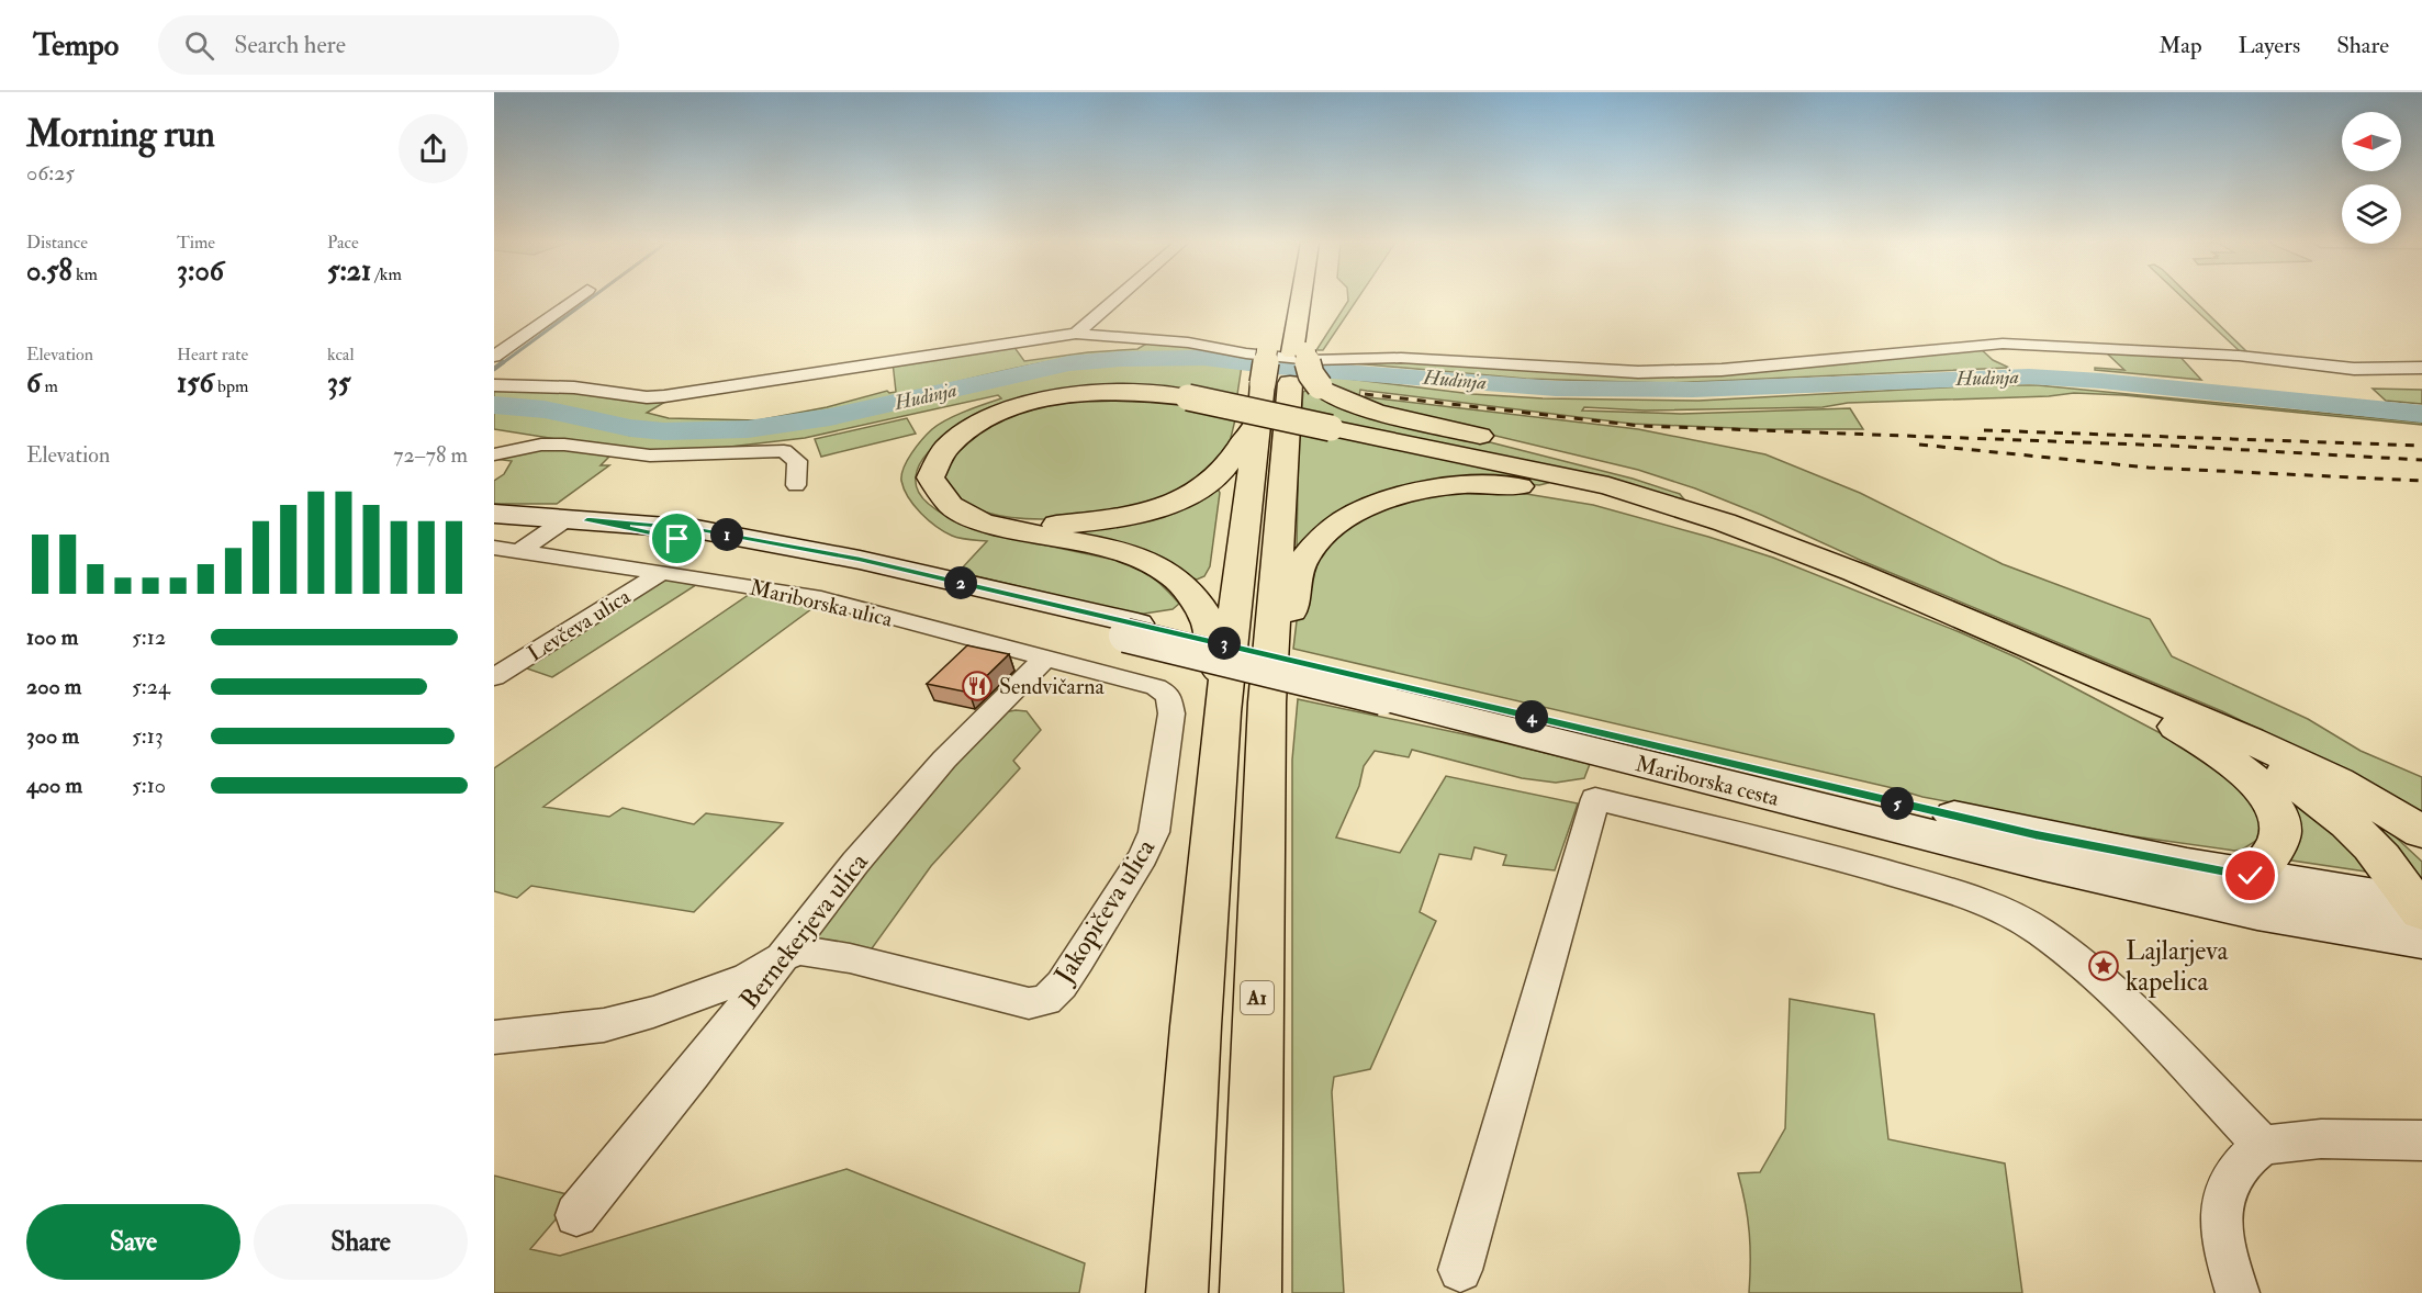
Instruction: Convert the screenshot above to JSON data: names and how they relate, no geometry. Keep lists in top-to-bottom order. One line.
{"streets":{"highway":["A1"],"main road":["Mariborska cesta"],"street":["Mariborska ulica","Levčeva ulica","Jakopičeva ulica","Bernekerjeva ulica"]},"crossings":[["Mariborska ulica","Levčeva ulica"],["Mariborska ulica","Jakopičeva ulica"],["Mariborska ulica","Bernekerjeva ulica"],["Jakopičeva ulica","Bernekerjeva ulica"]],"water":["Hudinja"],"places":{"restaurant":["Sendvičarna"],"place":["Lajlarjeva kapelica"]},"north":"left","page":{"header":"Tempo","search":"Search here","nav":["Map","Layers","Share"],"heading":["Morning run","06:25"],"stats":[["Distance","0.58 km"],["Time","3:06"],["Pace","5:21 /km"],["Elevation","6 m"],["Heart rate","156 bpm"],["kcal","35"]],"chart":["Elevation","72–78 m"],"pins":["1","2","3","4","5"],"list":[{"name":"100 m","note":"5:12"},{"name":"200 m","note":"5:24"},{"name":"300 m","note":"5:13"},{"name":"400 m","note":"5:10"}],"buttons":["Save","Share"]}}
